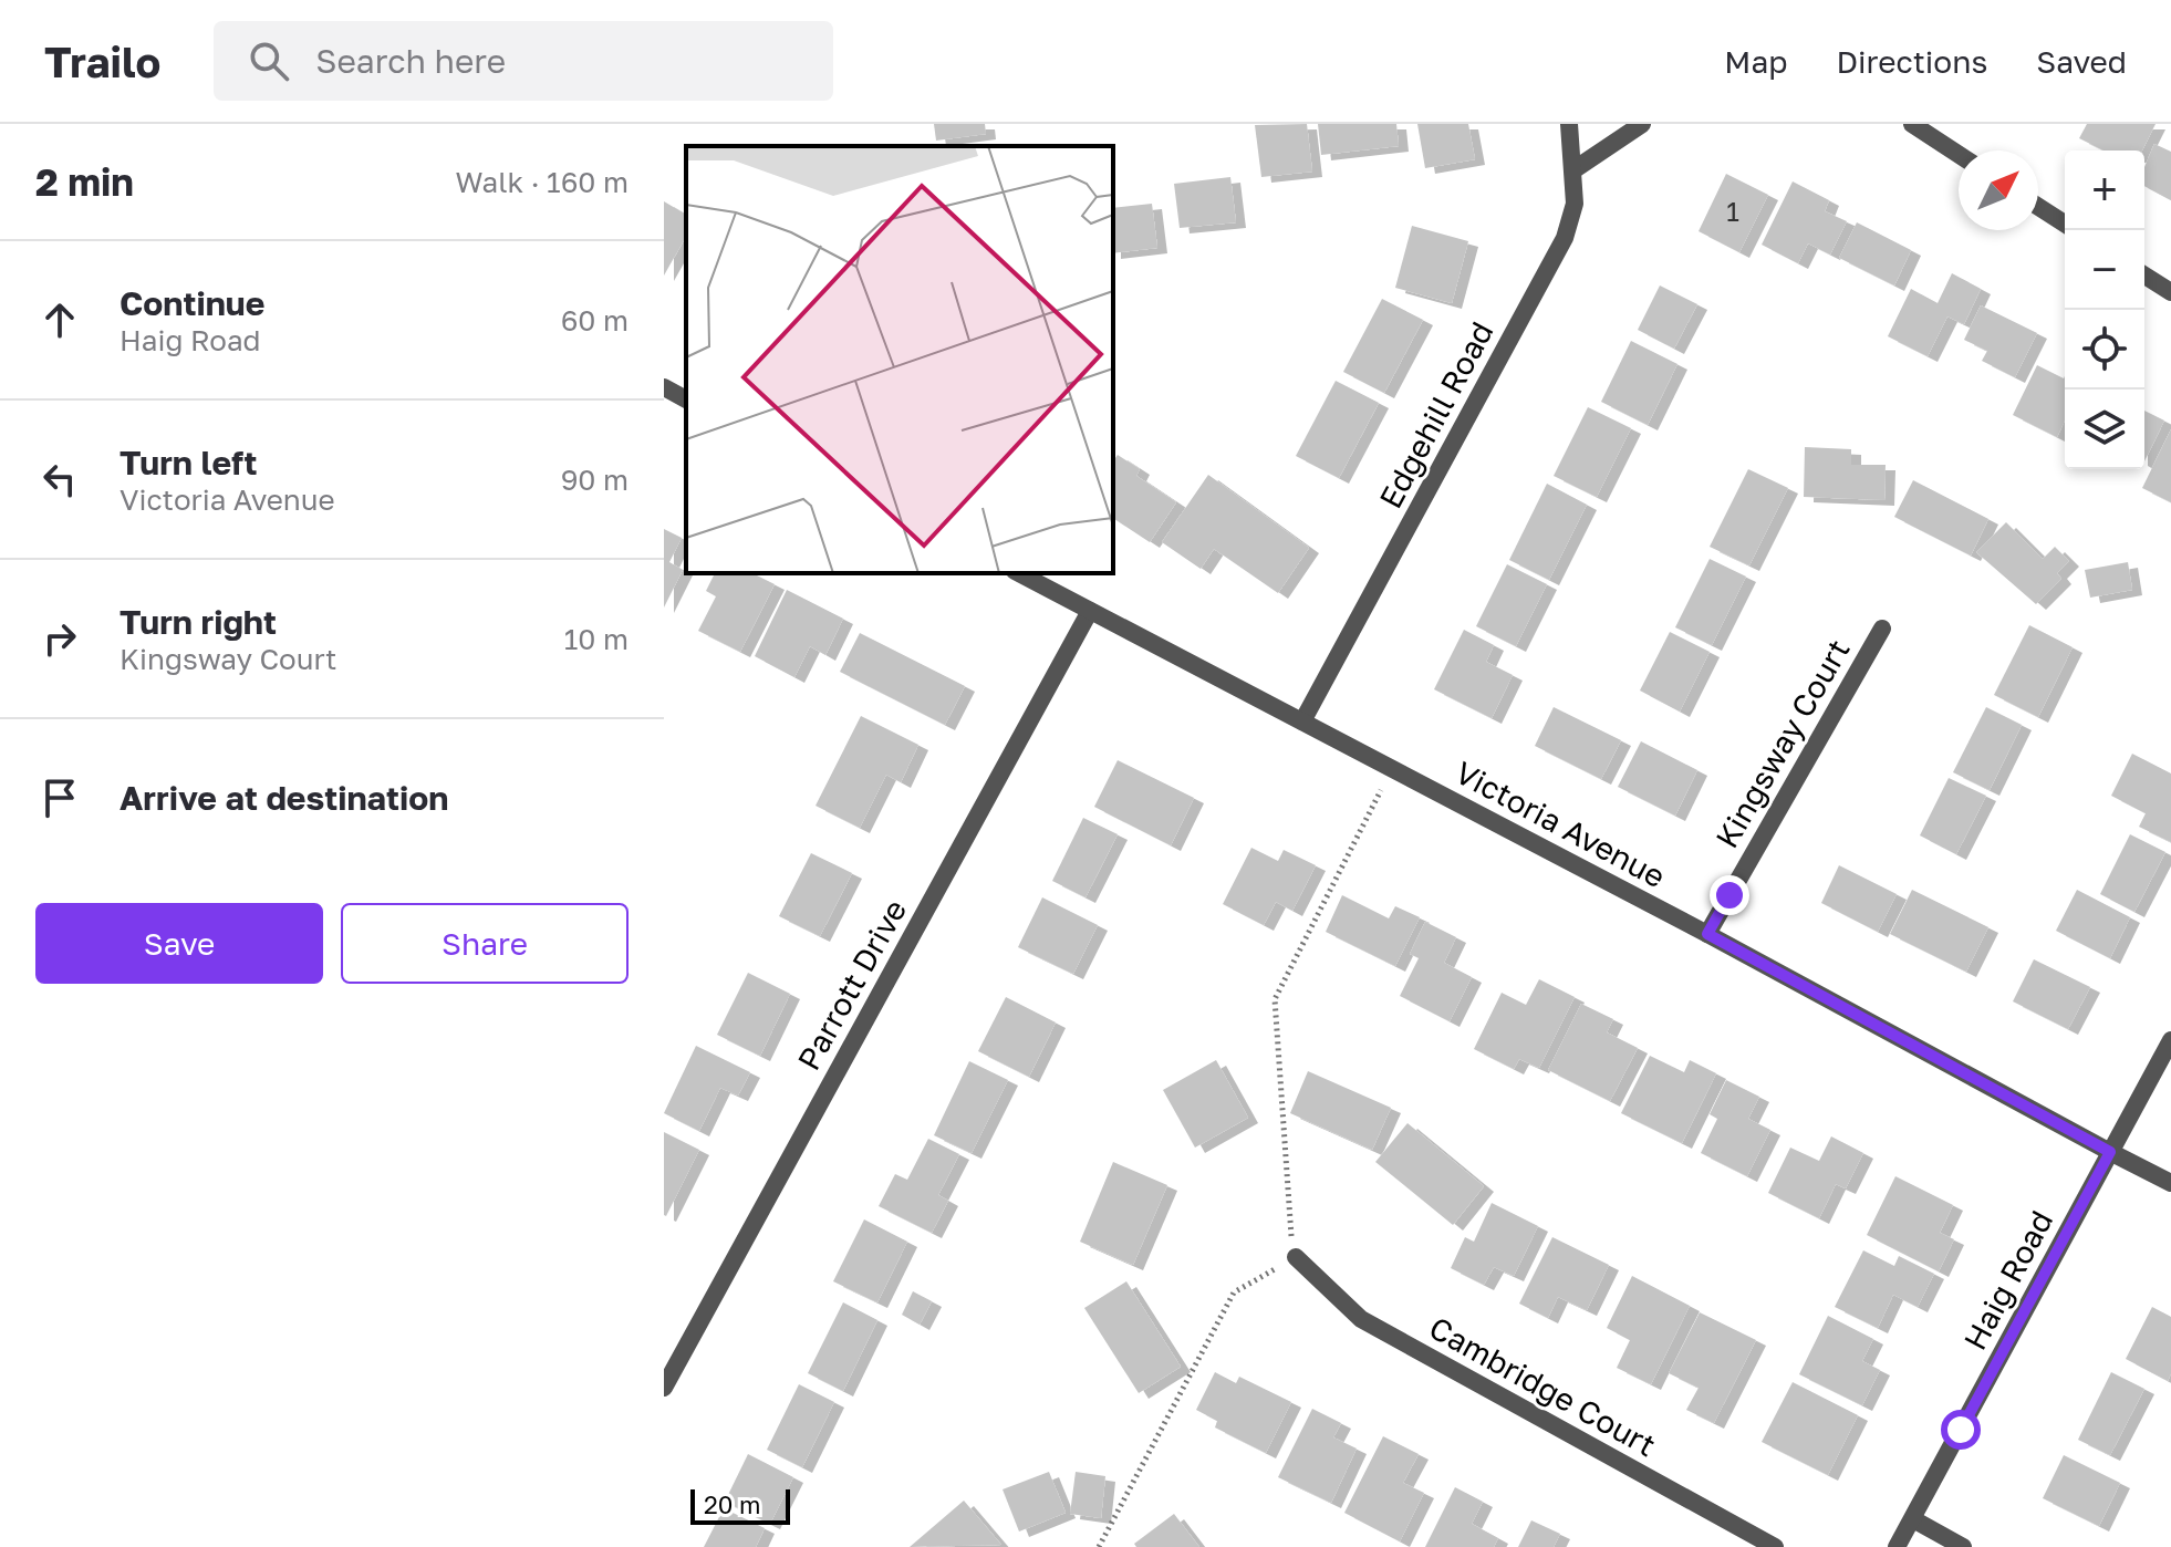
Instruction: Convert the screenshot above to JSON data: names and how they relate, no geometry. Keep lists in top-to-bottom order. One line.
{"streets":{"street":["Edgehill Road","Kingsway Court","Victoria Avenue","Parrott Drive","Haig Road","Cambridge Court"]},"crossings":[["Edgehill Road","Victoria Avenue"],["Kingsway Court","Victoria Avenue"],["Victoria Avenue","Parrott Drive"],["Victoria Avenue","Haig Road"]],"house_numbers":["1"],"scale_bar":"20 m","north":"top right","page":{"header":"Trailo","search":"Search here","nav":["Map","Directions","Saved"],"heading":["2 min","Walk · 160 m"],"map_buttons":["+","−"],"list":[["Continue","Haig Road","60 m"],["Turn left","Victoria Avenue","90 m"],["Turn right","Kingsway Court","10 m"],"Arrive at destination"],"buttons":["Save","Share"],"scale":"20 m"}}
